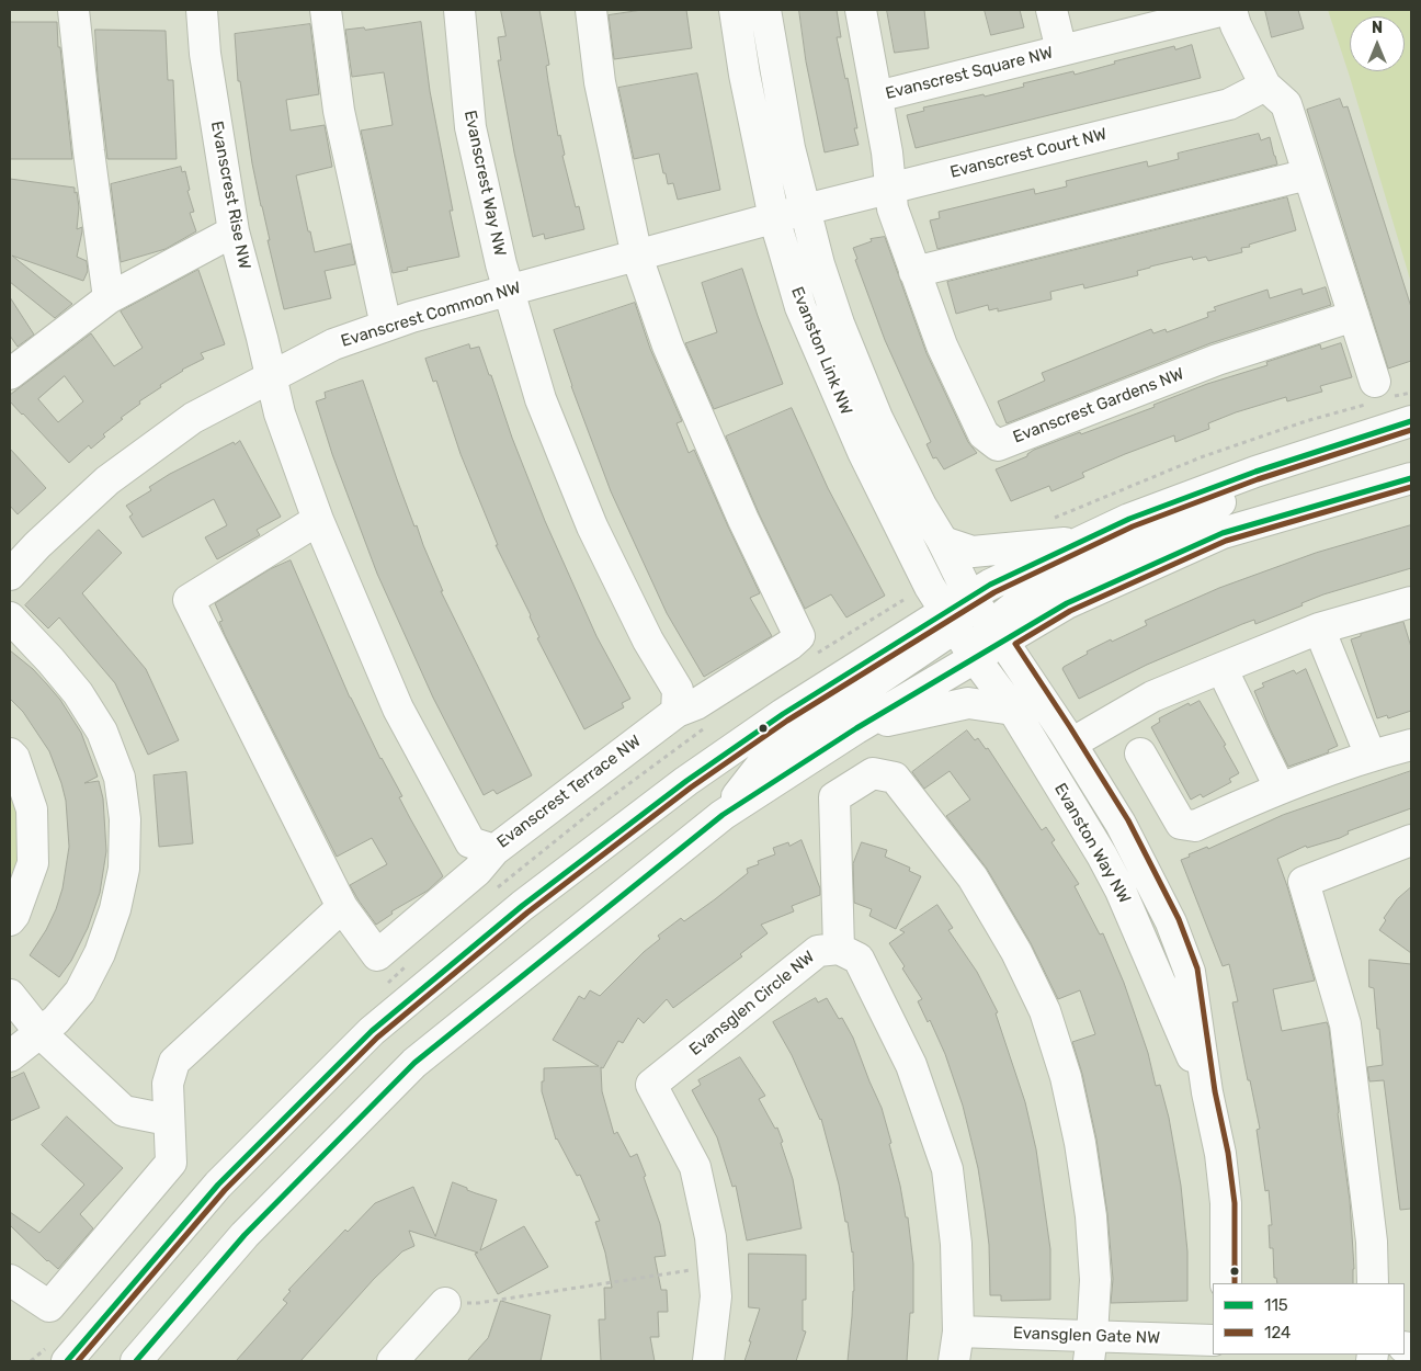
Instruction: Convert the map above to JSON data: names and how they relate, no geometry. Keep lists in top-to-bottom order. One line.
{"streets":{"street":["Evanscrest Square NW","Evanscrest Court NW","Evanscrest Way NW","Evanscrest Rise NW","Evanscrest Common NW","Evanston Link NW","Evanscrest Gardens NW","Evanscrest Terrace NW","Evanston Way NW","Evansglen Circle NW","Evansglen Gate NW"]},"crossings":[["Evanscrest Square NW","Evanscrest Court NW"],["Evanscrest Square NW","Evanscrest Gardens NW"],["Evanscrest Court NW","Evanscrest Common NW"],["Evanscrest Court NW","Evanston Link NW"],["Evanscrest Court NW","Evanscrest Gardens NW"],["Evanscrest Way NW","Evanscrest Common NW"],["Evanscrest Rise NW","Evanscrest Common NW"],["Evanscrest Rise NW","Evanscrest Terrace NW"],["Evanscrest Common NW","Evanston Link NW"],["Evanscrest Common NW","Evanscrest Terrace NW"],["Evanston Link NW","Evanston Way NW"],["Evansglen Circle NW","Evansglen Gate NW"]],"lines":["transit line 115","transit line 124"],"legend":["115","124"],"north":"top"}
